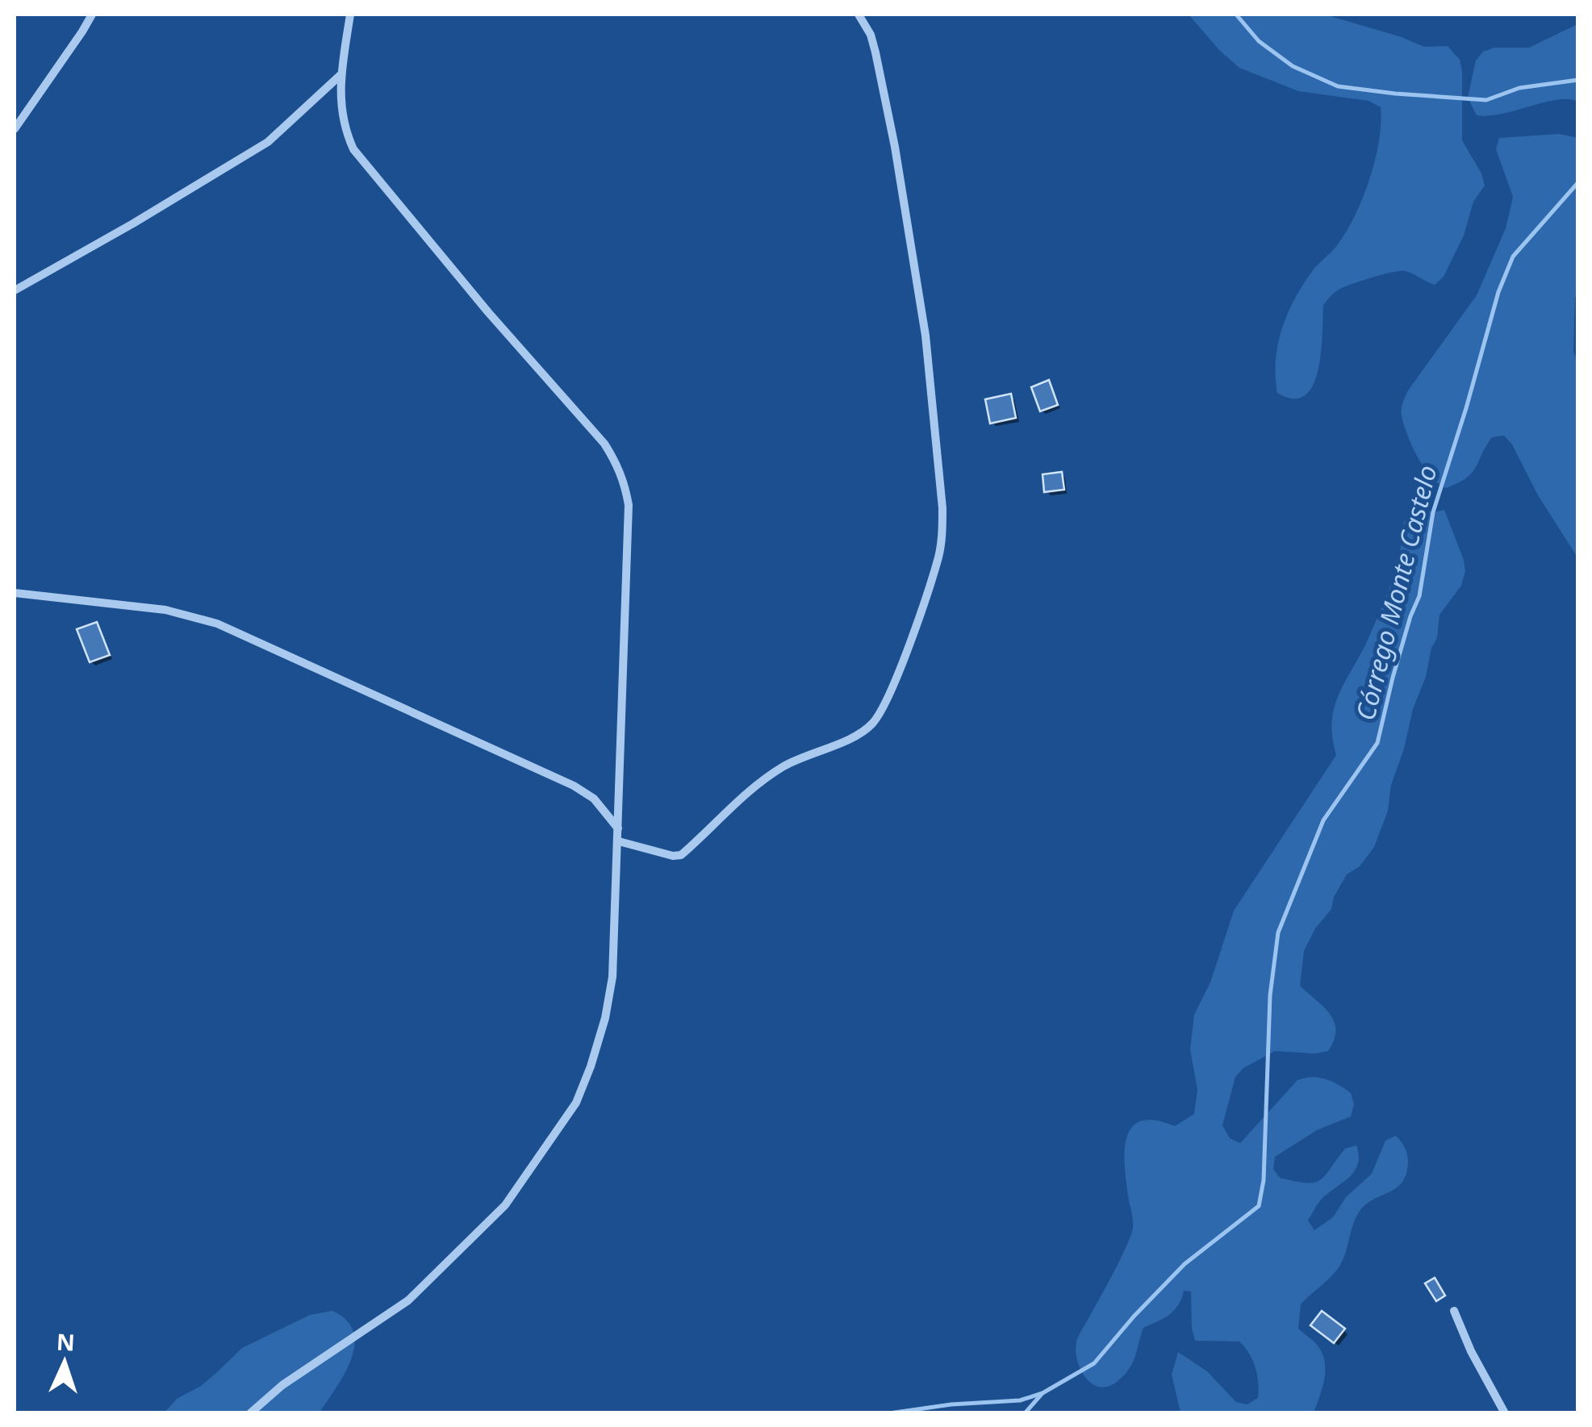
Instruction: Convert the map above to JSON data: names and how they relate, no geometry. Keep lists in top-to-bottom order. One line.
{"water":["Córrego Monte Castelo"],"north":"top"}
